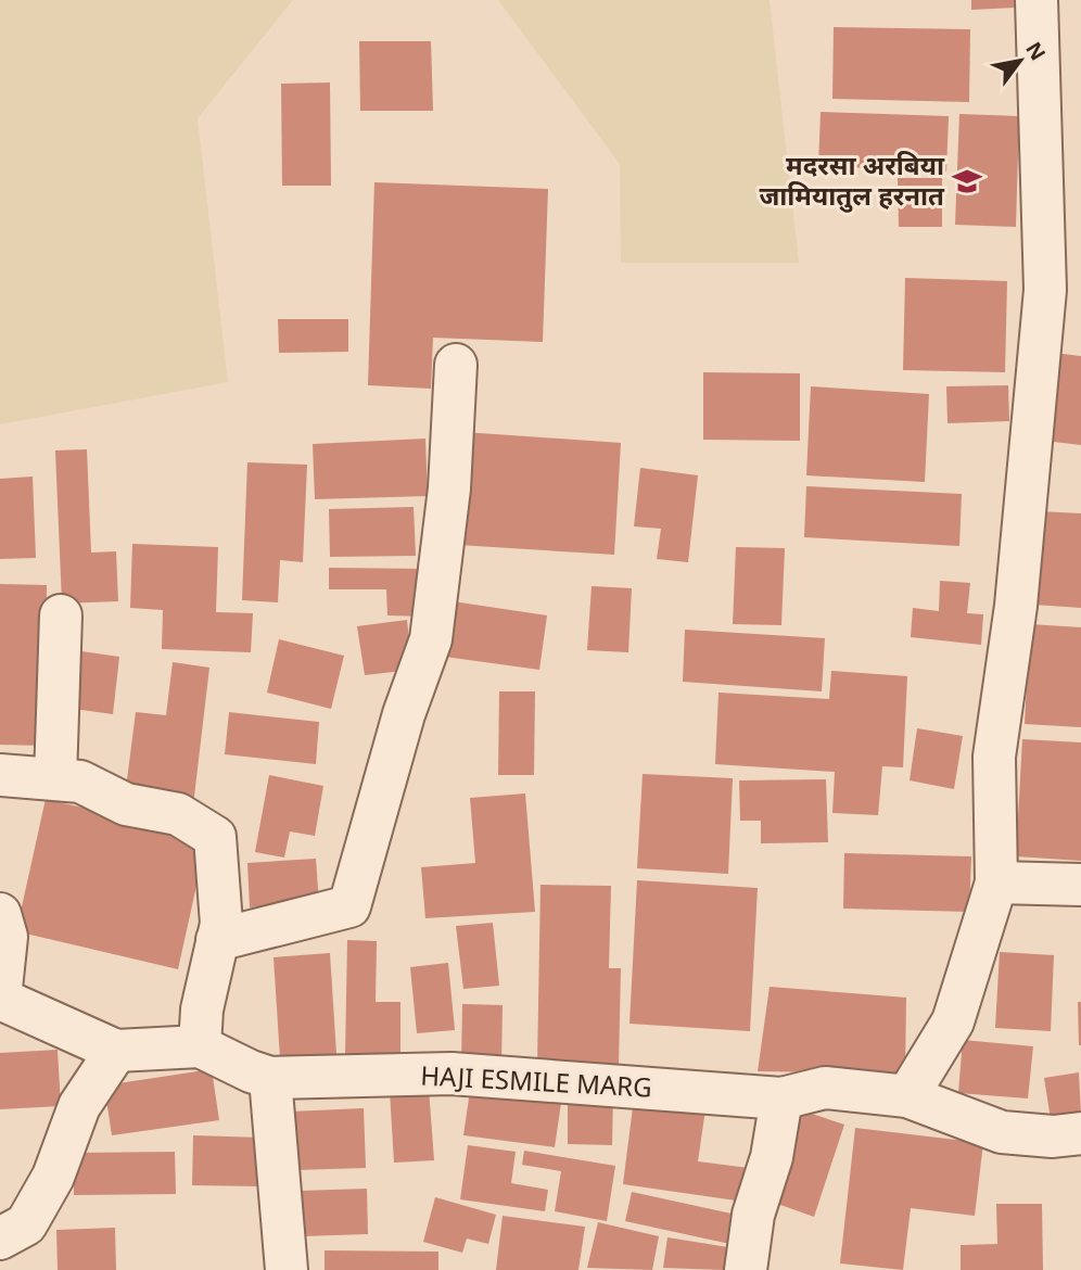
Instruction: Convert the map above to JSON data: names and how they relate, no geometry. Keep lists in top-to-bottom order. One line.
{"streets":{"street":["HAJI ESMILE MARG"]},"places":{"school or university":["मदरसा अरबिया जामियातुल हरनात"]},"north":"top right"}
